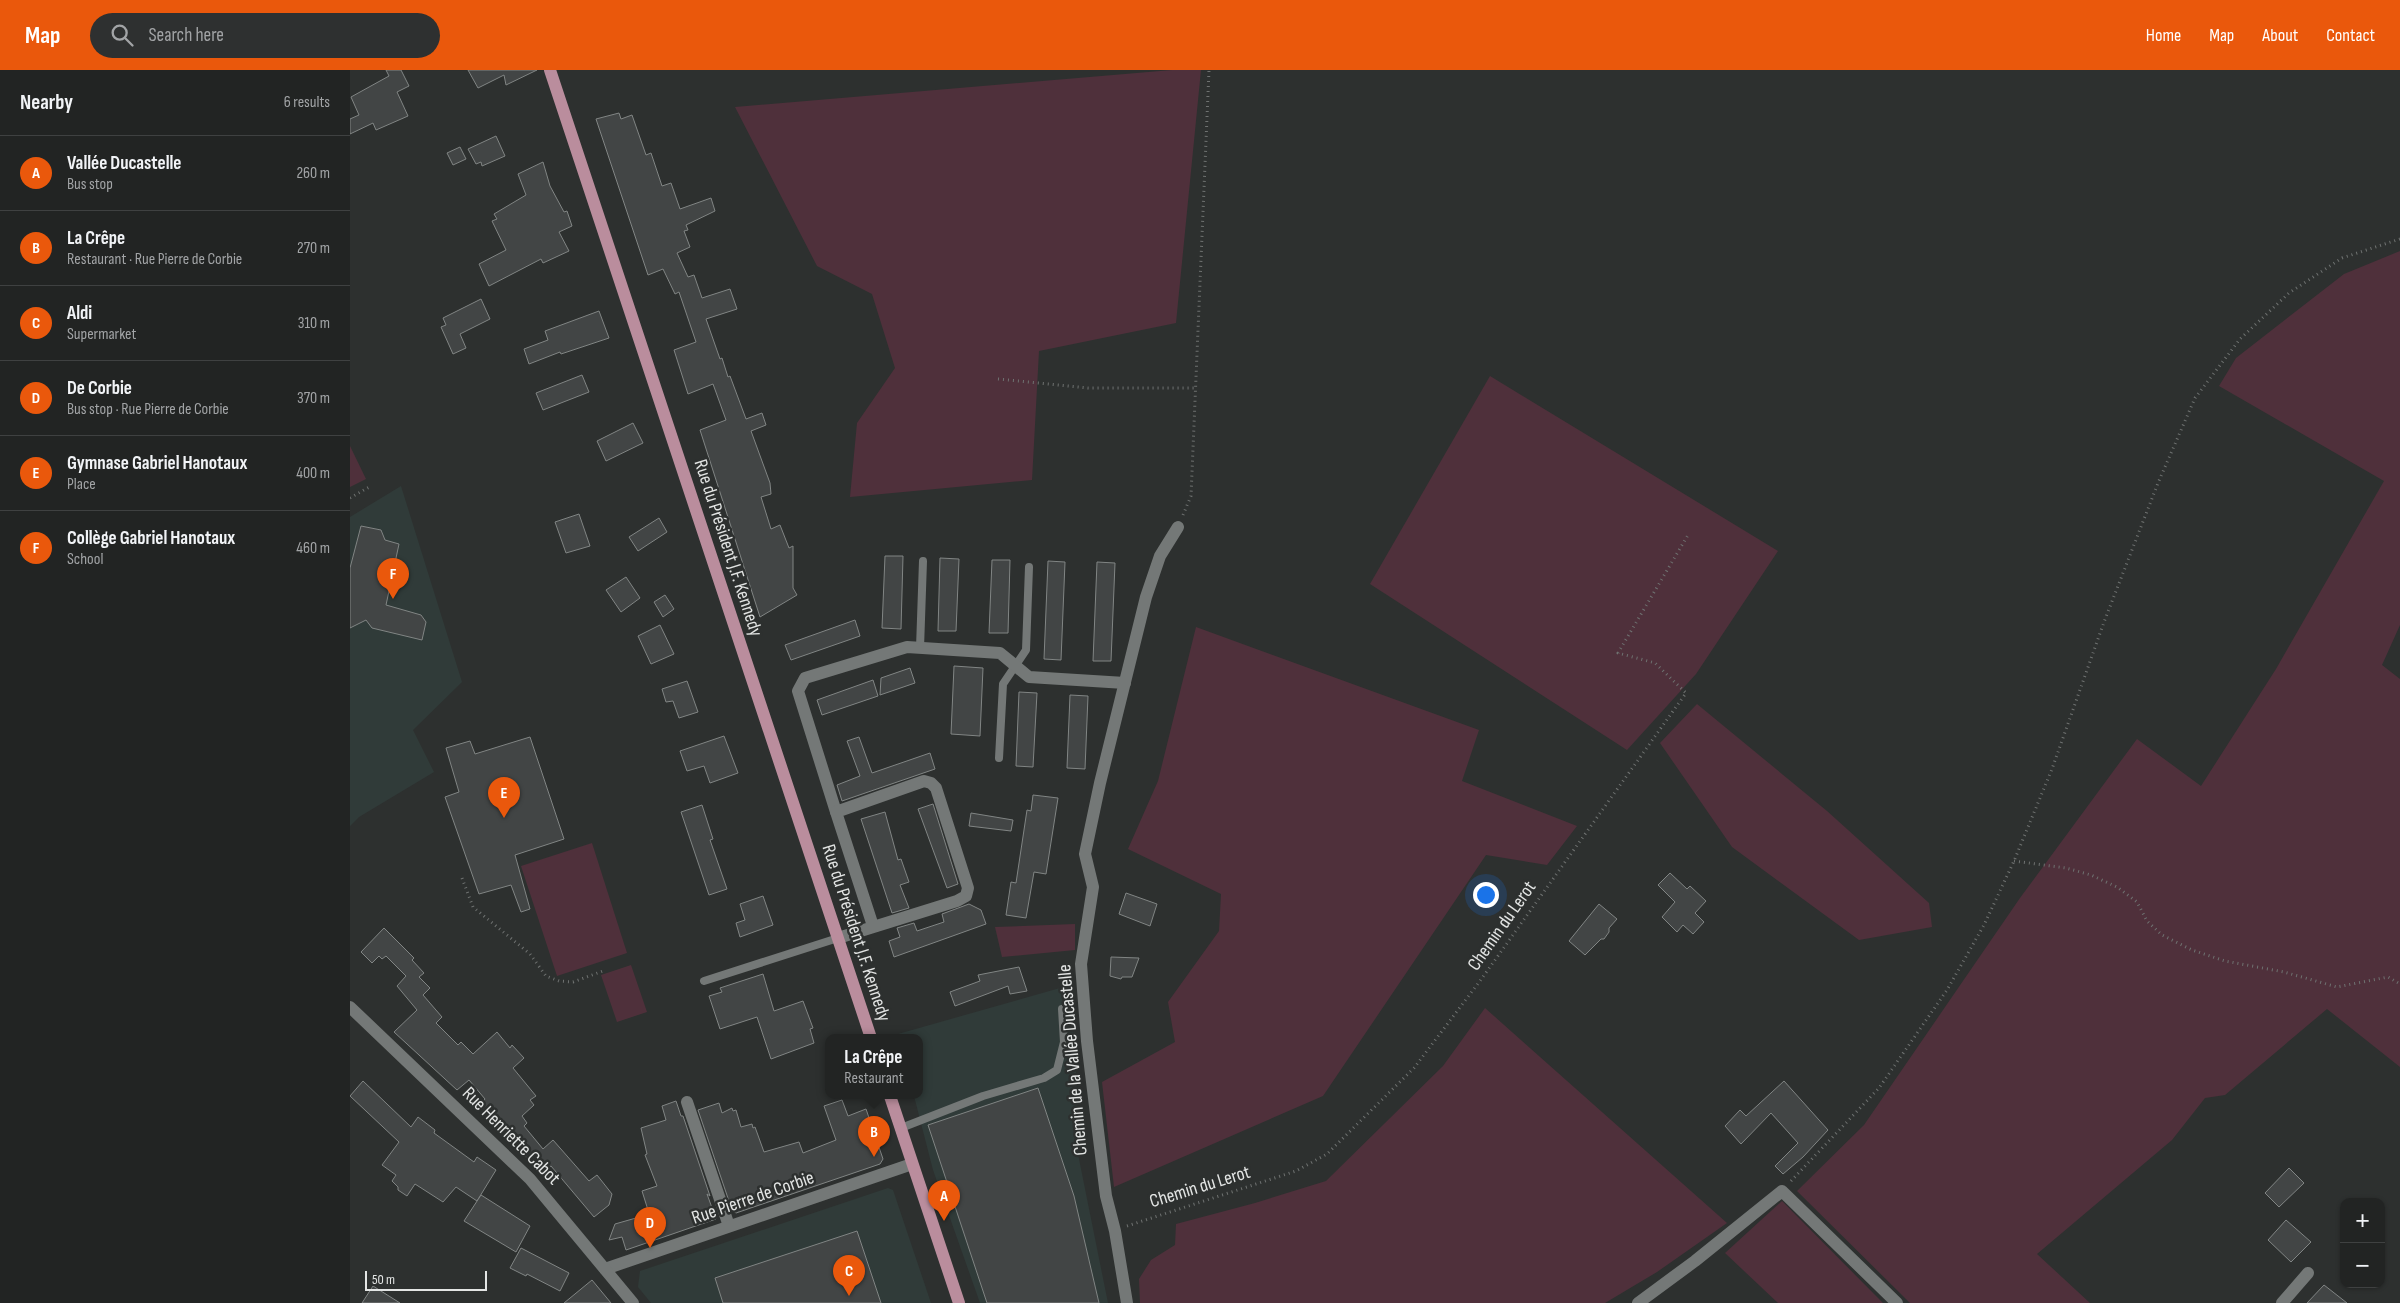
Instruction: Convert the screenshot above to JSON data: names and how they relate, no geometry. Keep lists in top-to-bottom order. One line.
{"streets":{"main road":["Rue du Président J.F. Kennedy"],"street":["Chemin de la Vallée Ducastelle","Rue Henriette Cabot","Rue Pierre de Corbie"],"path":["Chemin du Lerot"]},"crossings":[["Chemin du Lerot","Chemin de la Vallée Ducastelle"],["Rue Henriette Cabot","Rue Pierre de Corbie"]],"scale_bar":"50 m","page":{"header":"Map","search":"Search here","nav":["Home","Map","About","Contact"],"heading":["Nearby","6 results"],"list":[{"mark":"A","name":"Vallée Ducastelle","note":"Bus stop","value":"260 m"},{"mark":"B","name":"La Crêpe","note":"Restaurant · Rue Pierre de Corbie","value":"270 m"},{"mark":"C","name":"Aldi","note":"Supermarket","value":"310 m"},{"mark":"D","name":"De Corbie","note":"Bus stop · Rue Pierre de Corbie","value":"370 m"},{"mark":"E","name":"Gymnase Gabriel Hanotaux","note":"Place","value":"400 m"},{"mark":"F","name":"Collège Gabriel Hanotaux","note":"School","value":"460 m"}],"pins":["F","E","B","A","D","C"],"popup":["La Crêpe","Restaurant"],"map_buttons":["+","−"],"scale":"50 m"}}
